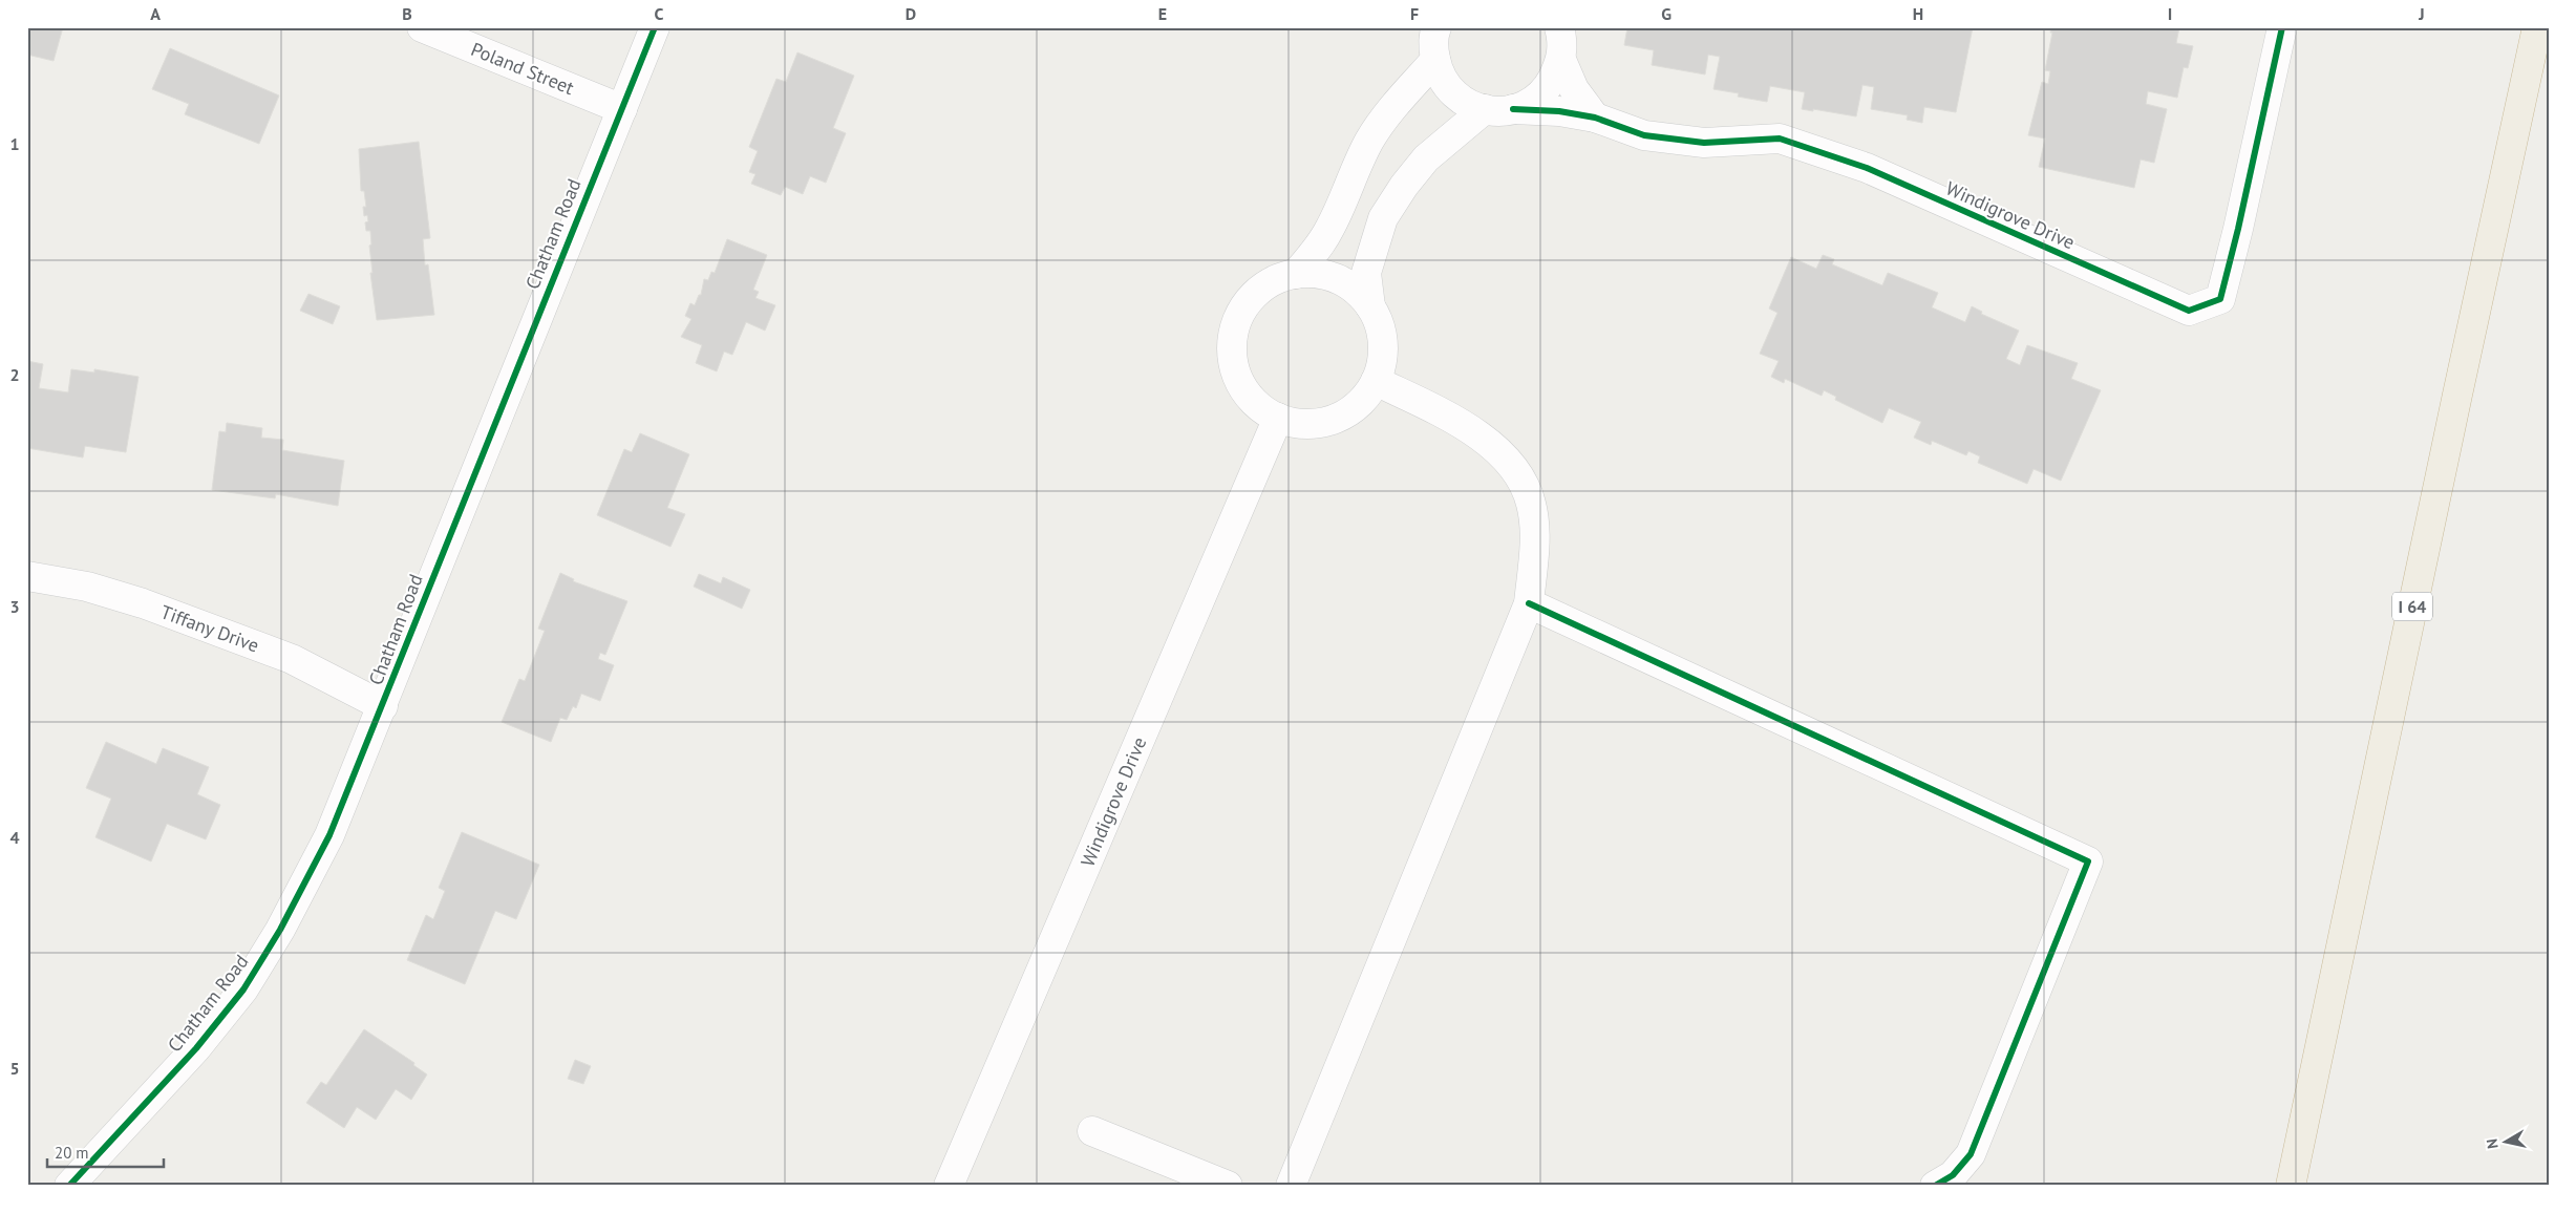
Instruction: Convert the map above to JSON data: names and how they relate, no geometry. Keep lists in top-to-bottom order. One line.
{"streets":{"highway":["I 64"],"street":["Poland Street","Windigrove Drive","Chatham Road","Tiffany Drive"]},"crossings":[["Poland Street","Chatham Road"],["Chatham Road","Tiffany Drive"]],"scale_bar":"20 m","north":"left","grid":{"columns":["A","B","C","D","E","F","G","H","I","J"],"rows":["1","2","3","4","5"]}}
